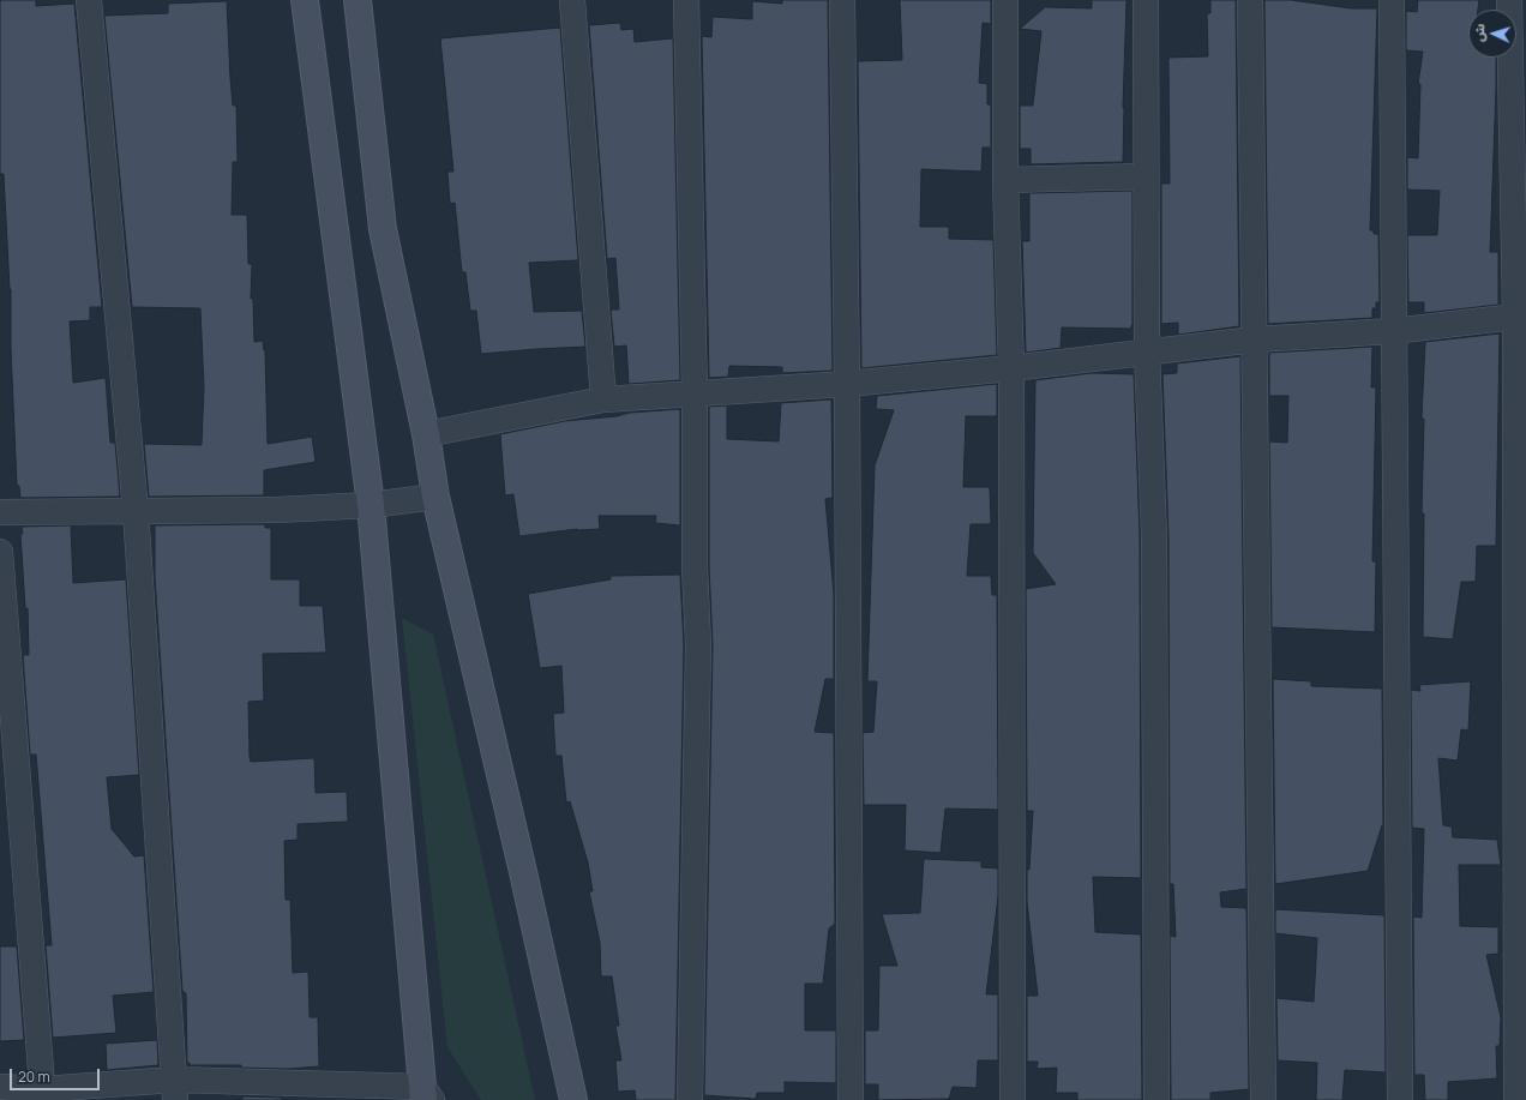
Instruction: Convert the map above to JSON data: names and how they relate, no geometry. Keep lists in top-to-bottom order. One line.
{"scale_bar":"20 m","north":"left"}
